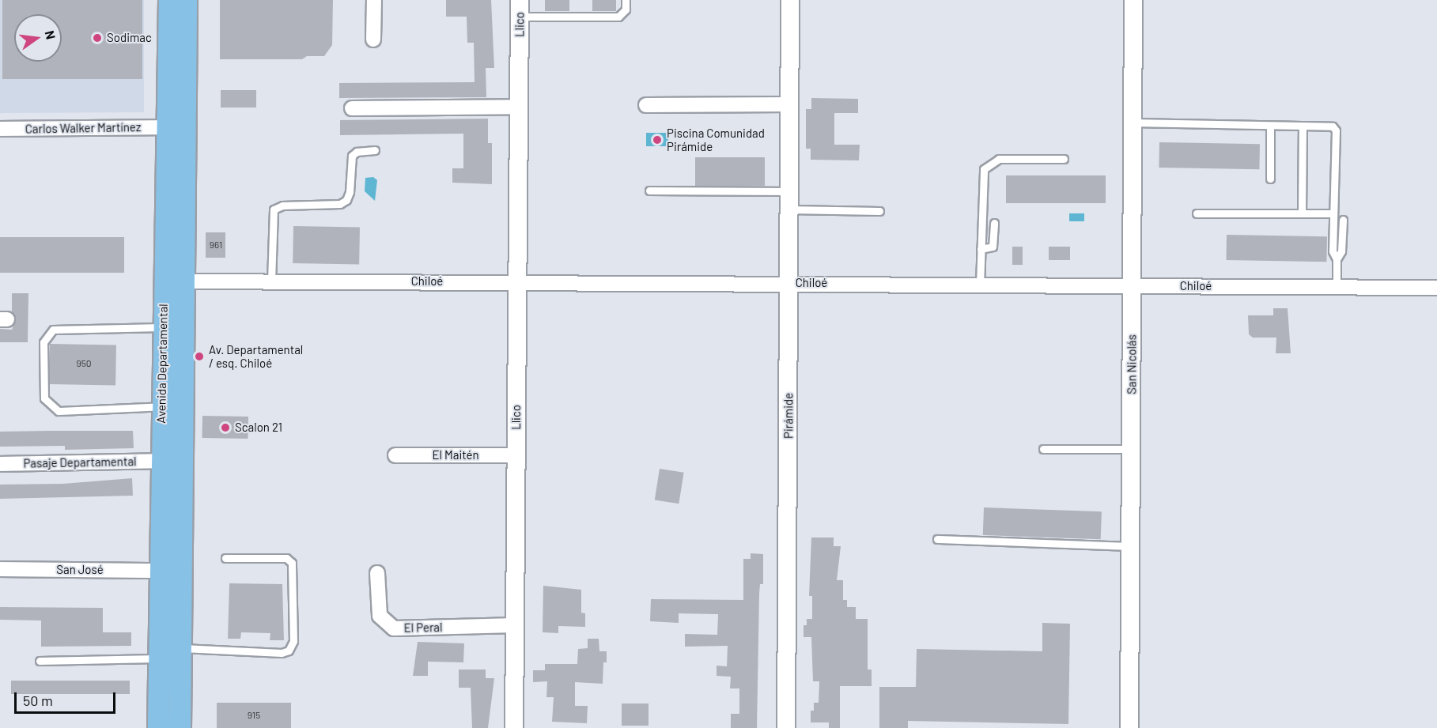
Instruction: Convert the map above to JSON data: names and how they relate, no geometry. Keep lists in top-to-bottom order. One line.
{"streets":{"main road":["Avenida Departamental"],"street":["Llico","Carlos Walker Martínez","Chiloé","San Nicolás","Pirámide","El Maitén","Pasaje Departamental","San José","El Peral"]},"crossings":[["Llico","Chiloé"],["Llico","El Maitén"],["Llico","El Peral"],["Carlos Walker Martínez","Avenida Departamental"],["Chiloé","Avenida Departamental"],["Chiloé","San Nicolás"],["Chiloé","Pirámide"],["Avenida Departamental","Pasaje Departamental"],["Avenida Departamental","San José"]],"places":["Sodimac","Piscina Comunidad Pirámide","Av. Departamental / esq. Chiloé","Scalon 21"],"house_numbers":["961","950","915"],"scale_bar":"50 m","north":"right"}
